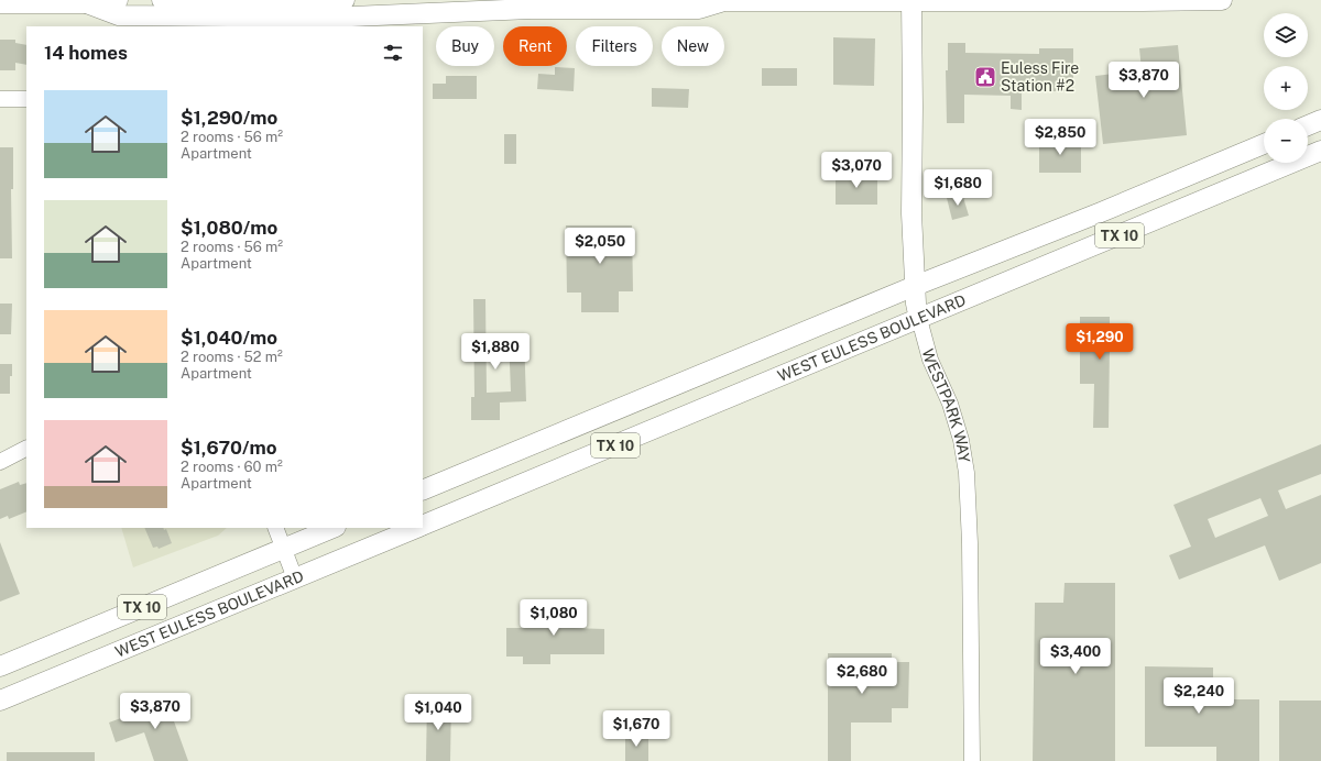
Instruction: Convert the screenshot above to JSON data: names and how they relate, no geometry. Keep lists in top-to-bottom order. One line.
{"streets":{"main road":["TX 10","WEST EULESS BOULEVARD","WESTPARK WAY"]},"crossings":[["WEST EULESS BOULEVARD","WESTPARK WAY"]],"places":{"public building":["Euless Fire Station #2"]},"page":{"map_buttons":["+","−"],"chip":["Buy","Rent","Filters","New"],"heading":"14 homes","price":["$3,870","$2,850","$3,070","$1,680","$2,050","$1,290","$1,880","$1,080","$3,400","$2,680","$2,240","$3,870","$1,040","$1,670"],"list":[{"name":"$1,290/mo","note":"2 rooms · 56 m² · Apartment"},{"name":"$1,080/mo","note":"2 rooms · 56 m² · Apartment"},{"name":"$1,040/mo","note":"2 rooms · 52 m² · Apartment"},{"name":"$1,670/mo","note":"2 rooms · 60 m² · Apartment"}]}}
